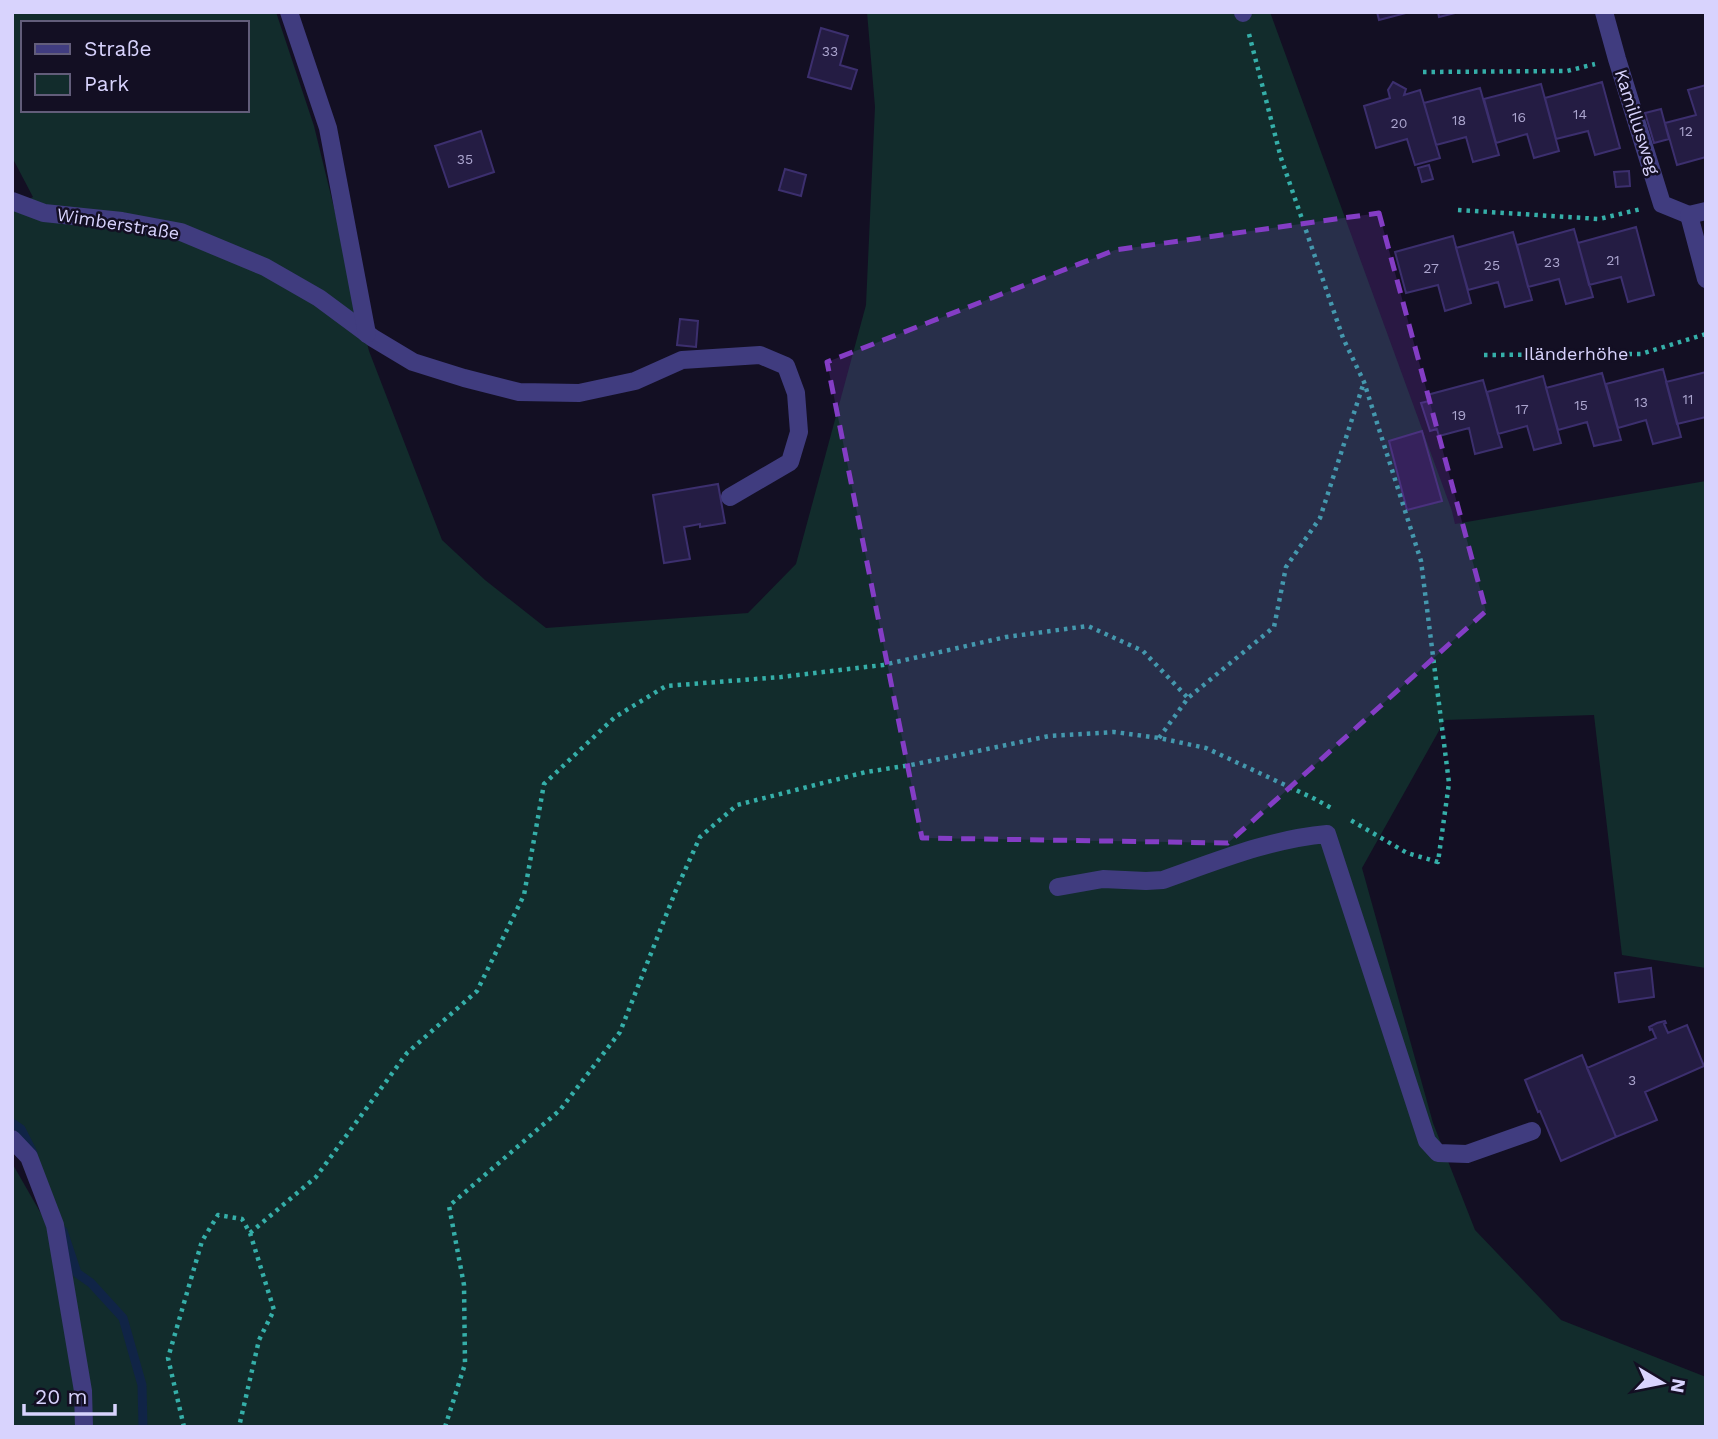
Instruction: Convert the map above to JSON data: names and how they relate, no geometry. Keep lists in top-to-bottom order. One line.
{"streets":{"street":["Kamillusweg","Wimberstraße"],"path":["Iländerhöhe"]},"house_numbers":["33","14","16","18","20","12","35","21","23","25","27","11","13","15","17","19","3"],"legend":["Straße","Park"],"scale_bar":"20 m","north":"right"}
